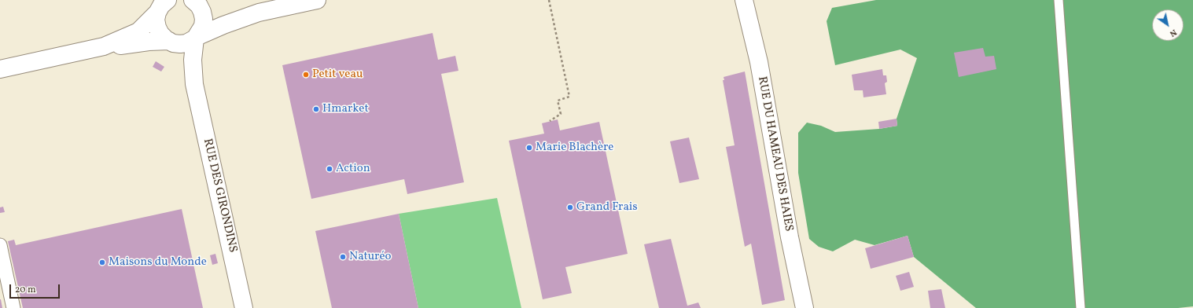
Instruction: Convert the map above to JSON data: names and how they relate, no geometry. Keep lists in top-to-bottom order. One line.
{"streets":{"street":["RUE DU HAMEAU DES HAIES","RUE DES GIRONDINS"]},"places":["Petit veau","Hmarket","Marie Blachère","Action","Grand Frais","Naturéo","Maisons du Monde"],"scale_bar":"20 m","north":"bottom right"}
